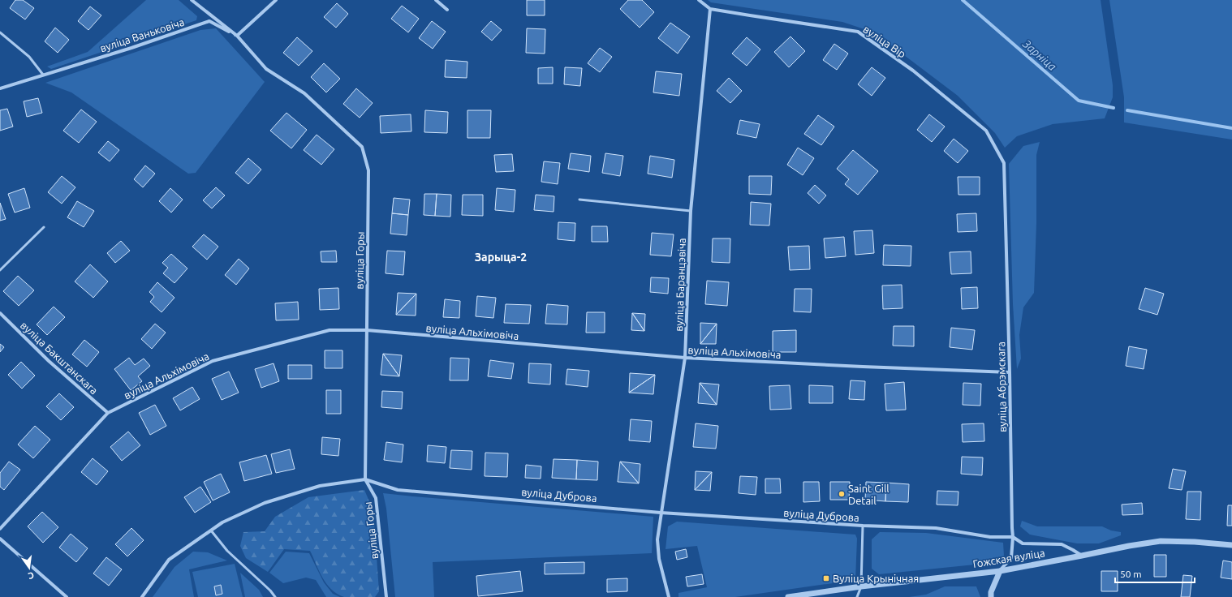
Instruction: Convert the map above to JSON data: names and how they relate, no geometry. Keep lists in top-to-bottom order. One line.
{"streets":{"street":["вуліца Ваньковіча","вуліца Вір","вуліца Горы","вуліца Баранцэвіча","вуліца Альхімовіча","вуліца Бакштанскага","вуліца Абрэмскага","вуліца Дуброва","Гожская вуліца"]},"crossings":[["вуліца Ваньковіча","вуліца Горы"],["вуліца Вір","вуліца Баранцэвіча"],["вуліца Вір","вуліца Абрэмскага"],["вуліца Горы","вуліца Альхімовіча"],["вуліца Горы","вуліца Дуброва"],["вуліца Баранцэвіча","вуліца Альхімовіча"],["вуліца Баранцэвіча","вуліца Дуброва"],["вуліца Альхімовіча","вуліца Бакштанскага"],["вуліца Альхімовіча","вуліца Абрэмскага"],["вуліца Абрэмскага","вуліца Дуброва"],["вуліца Абрэмскага","Гожская вуліца"]],"districts":["Зарыца-2"],"water":["Зарніца"],"places":{"other":["Saint Gill Detail"],"transit":["Вуліца Крынічная"]},"scale_bar":"50 m","north":"bottom"}
